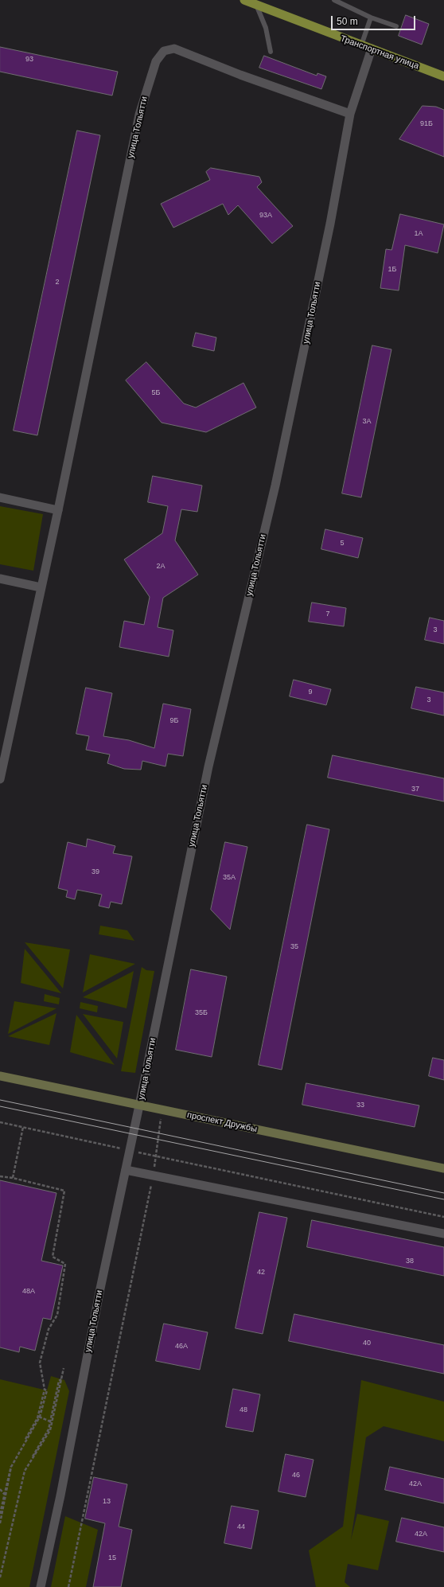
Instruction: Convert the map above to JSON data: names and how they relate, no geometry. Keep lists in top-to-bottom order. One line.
{"streets":{"main road":["Транспортная улица","проспект Дружбы"],"street":["улица Тольятти"]},"crossings":[["Транспортная улица","улица Тольятти"],["улица Тольятти","проспект Дружбы"]],"house_numbers":["93","91Б","93А","1А","1Б","2","5Б","3А","5","2А","7","3","9","3","9Б","37","39","35А","35","35Б","33","38","42","48А","40","46А","48","46","42А","13","44","42А","15"],"scale_bar":"50 m"}
